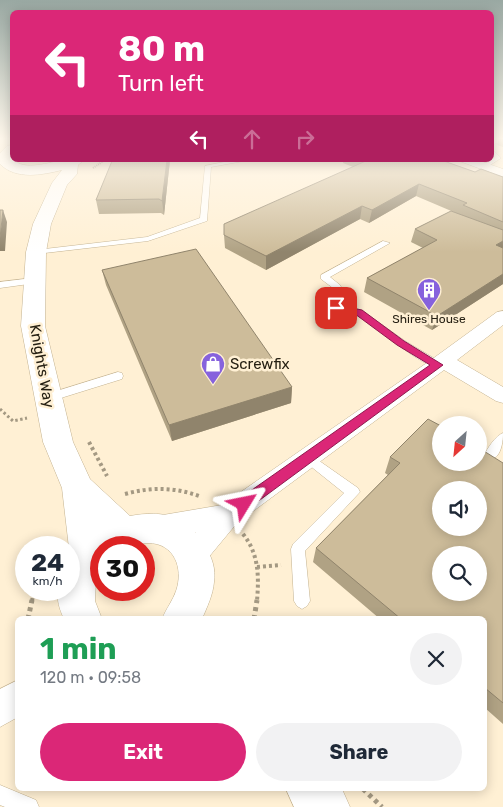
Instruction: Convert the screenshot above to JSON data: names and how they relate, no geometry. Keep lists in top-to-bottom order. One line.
{"streets":{"street":["Knights Way"]},"places":{"building":["Shires House"],"shop":["Screwfix"]},"north":"bottom left","page":{"turn":["80 m","Turn left"],"speed":"24 km/h","limit":"30","heading":["1 min","120 m · 09:58"],"buttons":["Exit","Share"]}}
